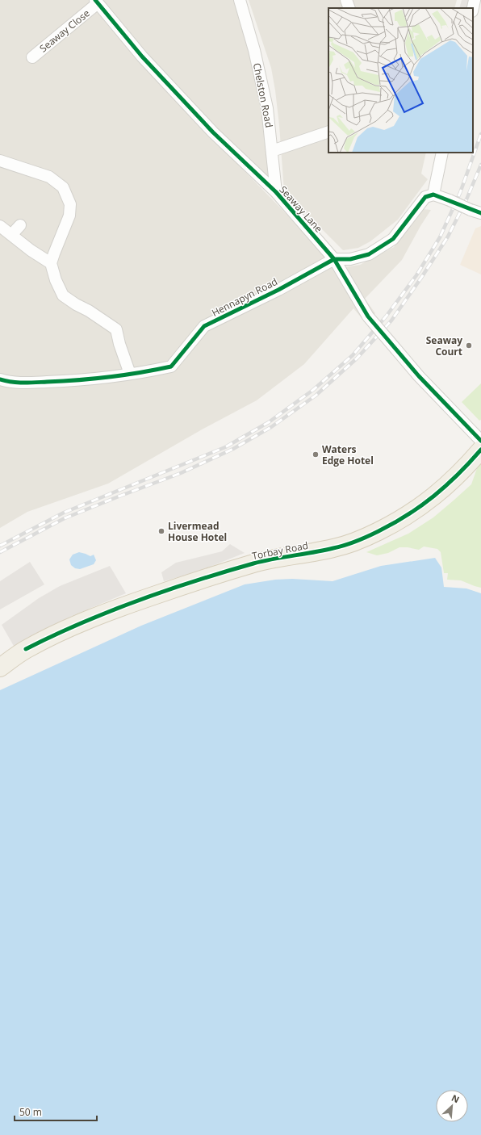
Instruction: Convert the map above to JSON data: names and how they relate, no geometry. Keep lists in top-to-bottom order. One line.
{"streets":{"main road":["Torbay Road"],"street":["Seaway Close","Chelston Road","Seaway Lane","Hennapyn Road"]},"crossings":[["Seaway Close","Seaway Lane"],["Chelston Road","Seaway Lane"],["Seaway Lane","Hennapyn Road"]],"places":["Seaway Court","Waters Edge Hotel","Livermead House Hotel"],"scale_bar":"50 m","north":"top right"}
